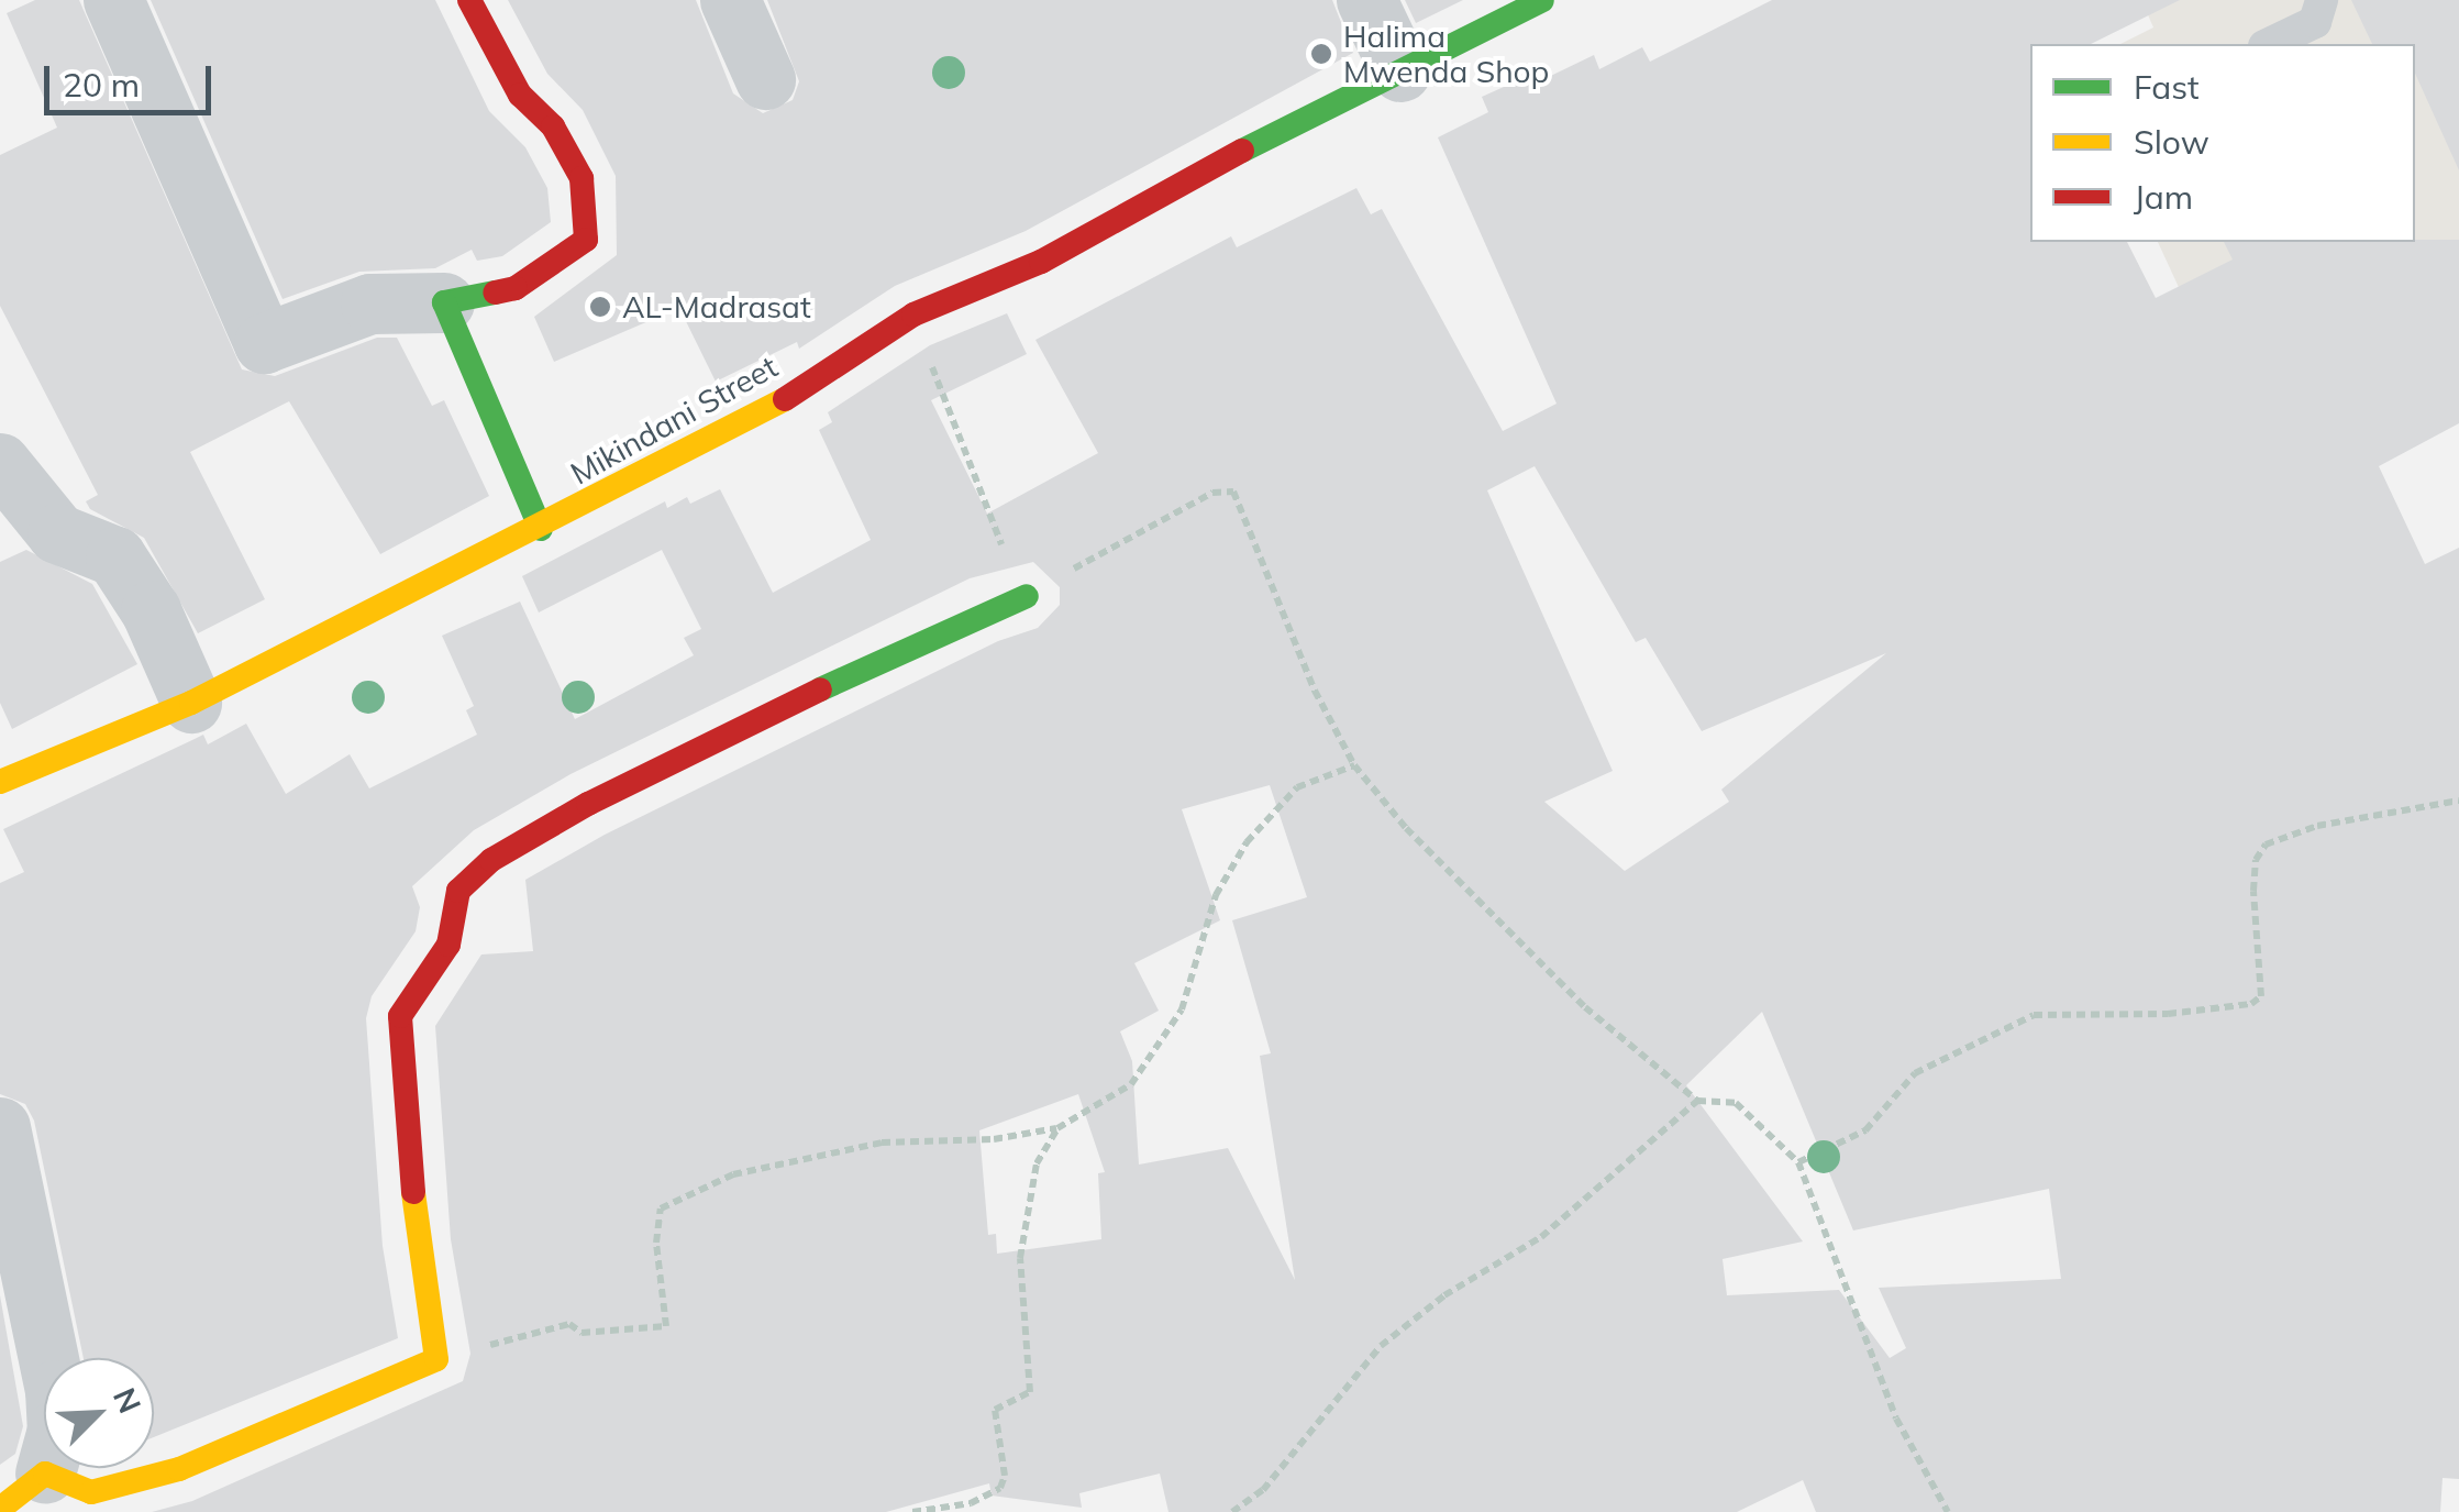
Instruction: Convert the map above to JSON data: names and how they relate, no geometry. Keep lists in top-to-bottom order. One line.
{"streets":{"street":["Mikindani Street"]},"places":["Halima Mwenda Shop","AL-Madrasat"],"legend":["Fast","Slow","Jam"],"scale_bar":"20 m","north":"top right"}
